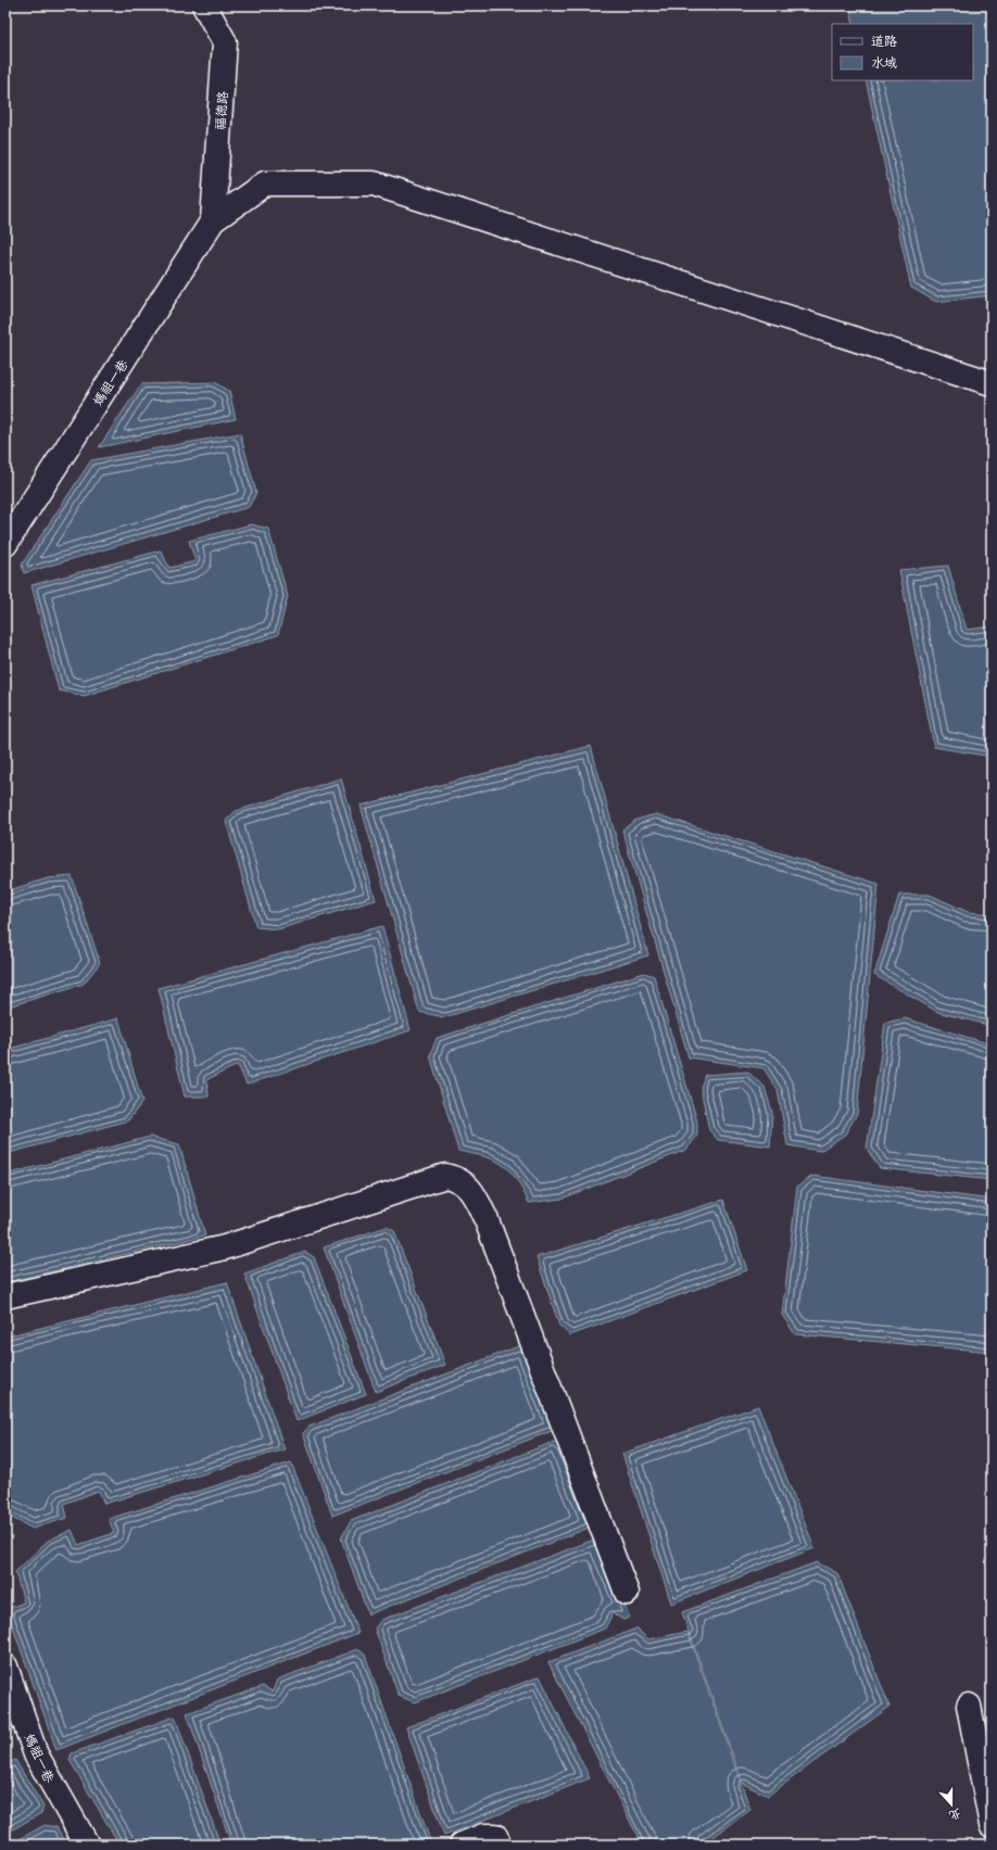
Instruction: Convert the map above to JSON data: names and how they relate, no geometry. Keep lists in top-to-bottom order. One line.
{"streets":{"street":["福德路","媽祖一巷"]},"crossings":[["福德路","媽祖一巷"]],"legend":["道路","水域"],"north":"bottom"}
